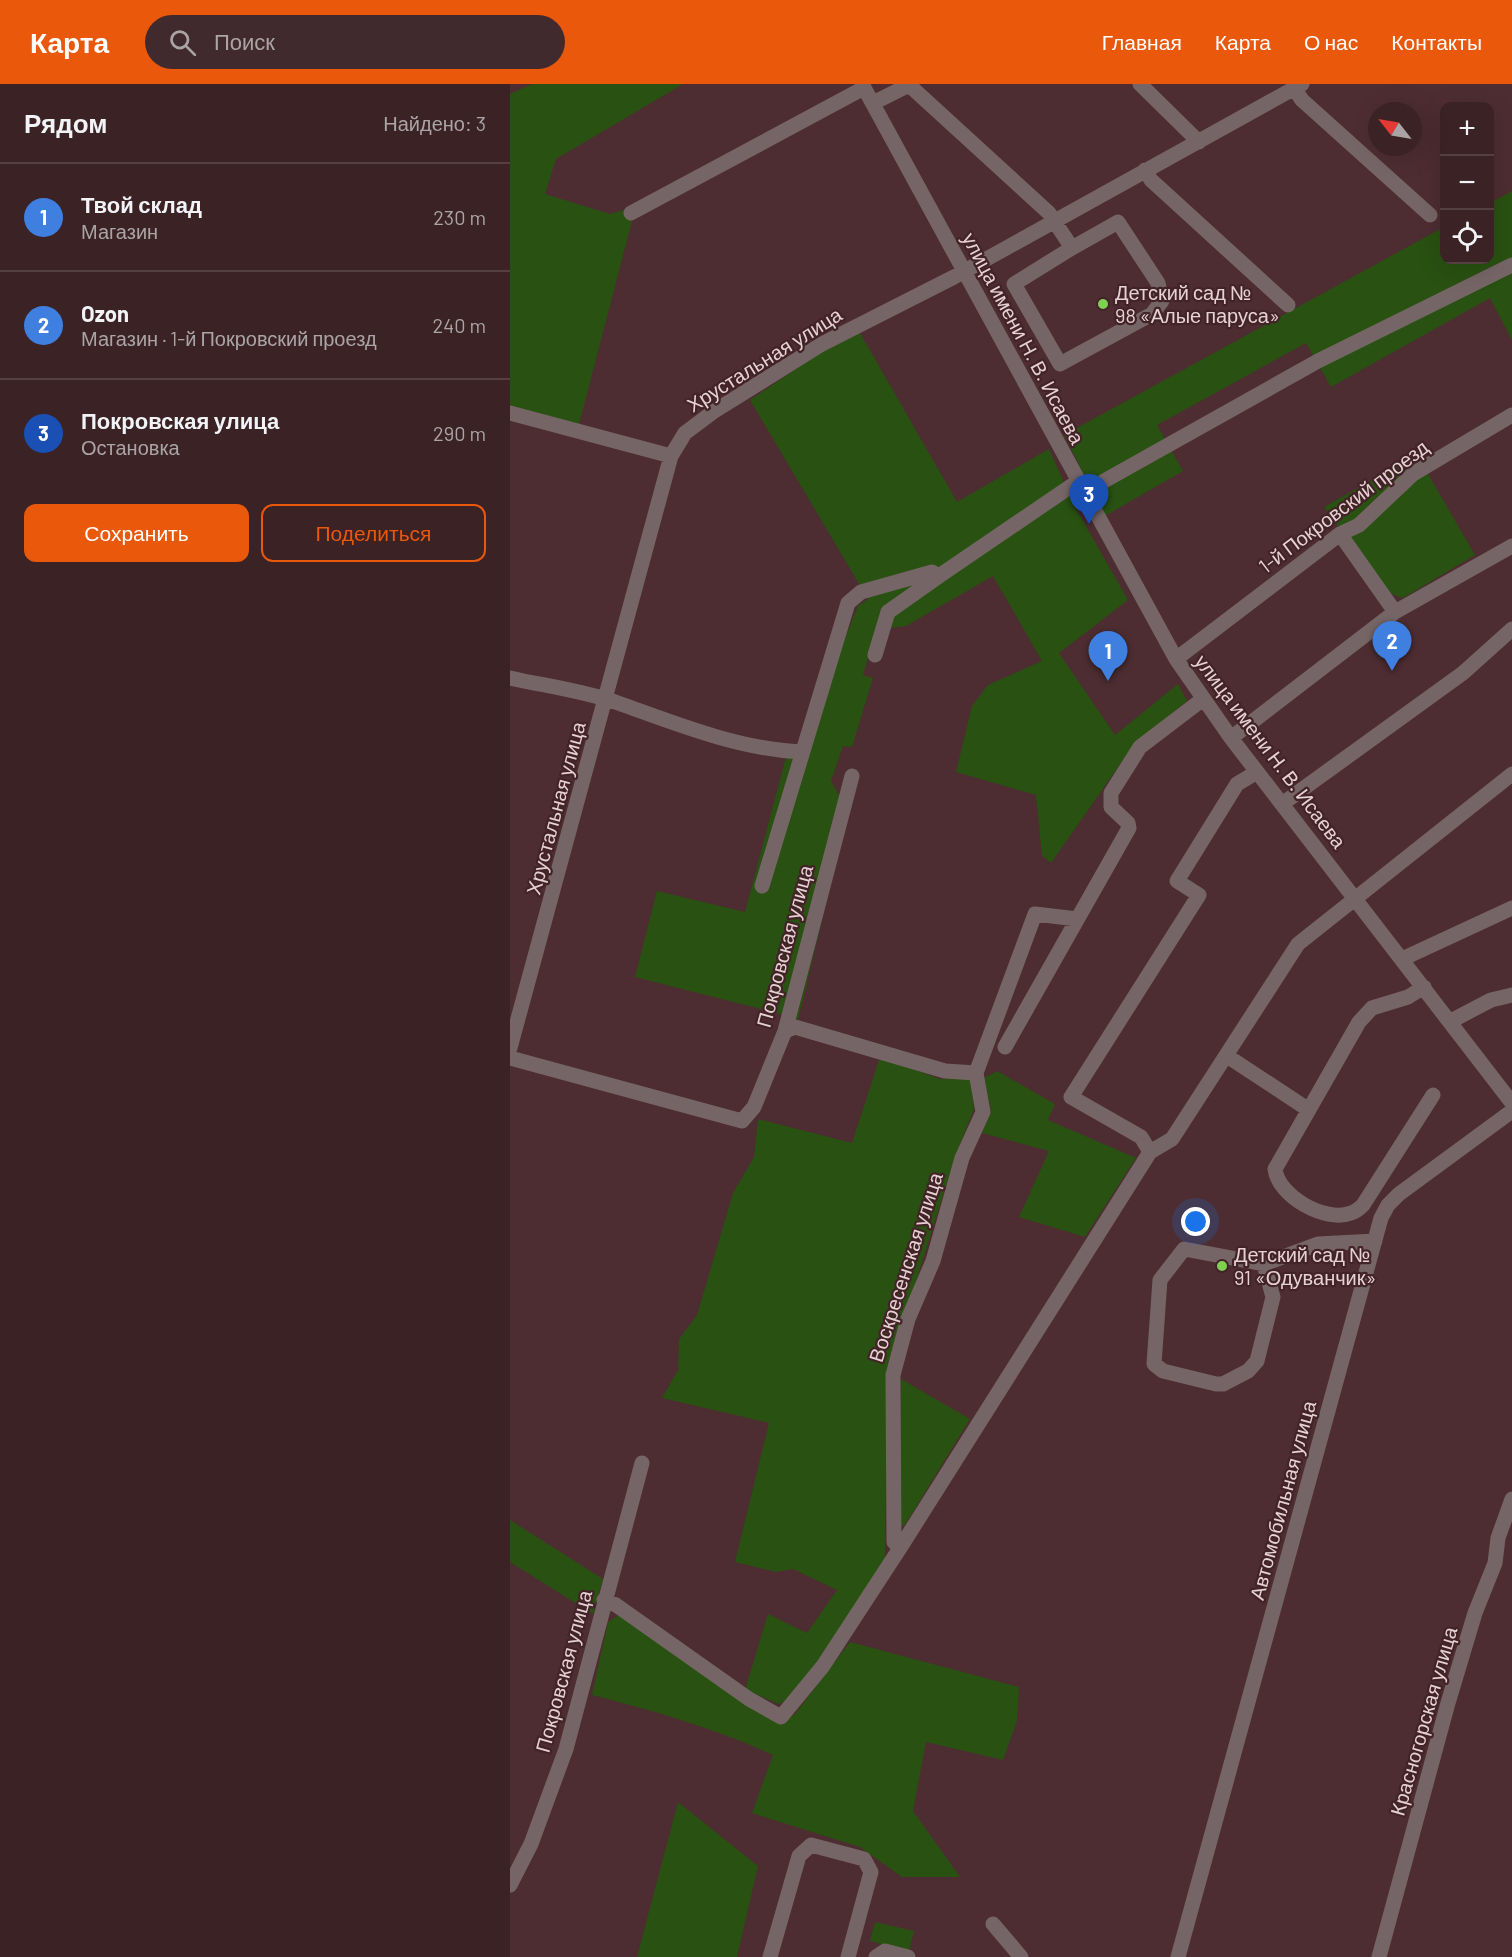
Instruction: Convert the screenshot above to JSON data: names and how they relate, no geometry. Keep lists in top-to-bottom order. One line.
{"streets":{"street":["улица имени Н. В. Исаева","Хрустальная улица","1-й Покровский проезд","Покровская улица","Воскресенская улица","Автомобильная улица","Красногорская улица"]},"crossings":[["улица имени Н. В. Исаева","Хрустальная улица"],["улица имени Н. В. Исаева","1-й Покровский проезд"]],"places":["Детский сад № 98 «Алые паруса»","Детский сад № 91 «Одуванчик»"],"north":"top left","page":{"header":"Карта","search":"Поиск","nav":["Главная","Карта","О нас","Контакты"],"heading":["Рядом","Найдено: 3"],"map_buttons":["+","−"],"list":[{"mark":"1","name":"Твой склад","note":"Магазин","value":"230 m"},{"mark":"2","name":"Ozon","note":"Магазин · 1-й Покровский проезд","value":"240 m"},{"mark":"3","name":"Покровская улица","note":"Остановка","value":"290 m"}],"pins":["3","2","1"],"buttons":["Сохранить","Поделиться"]}}
